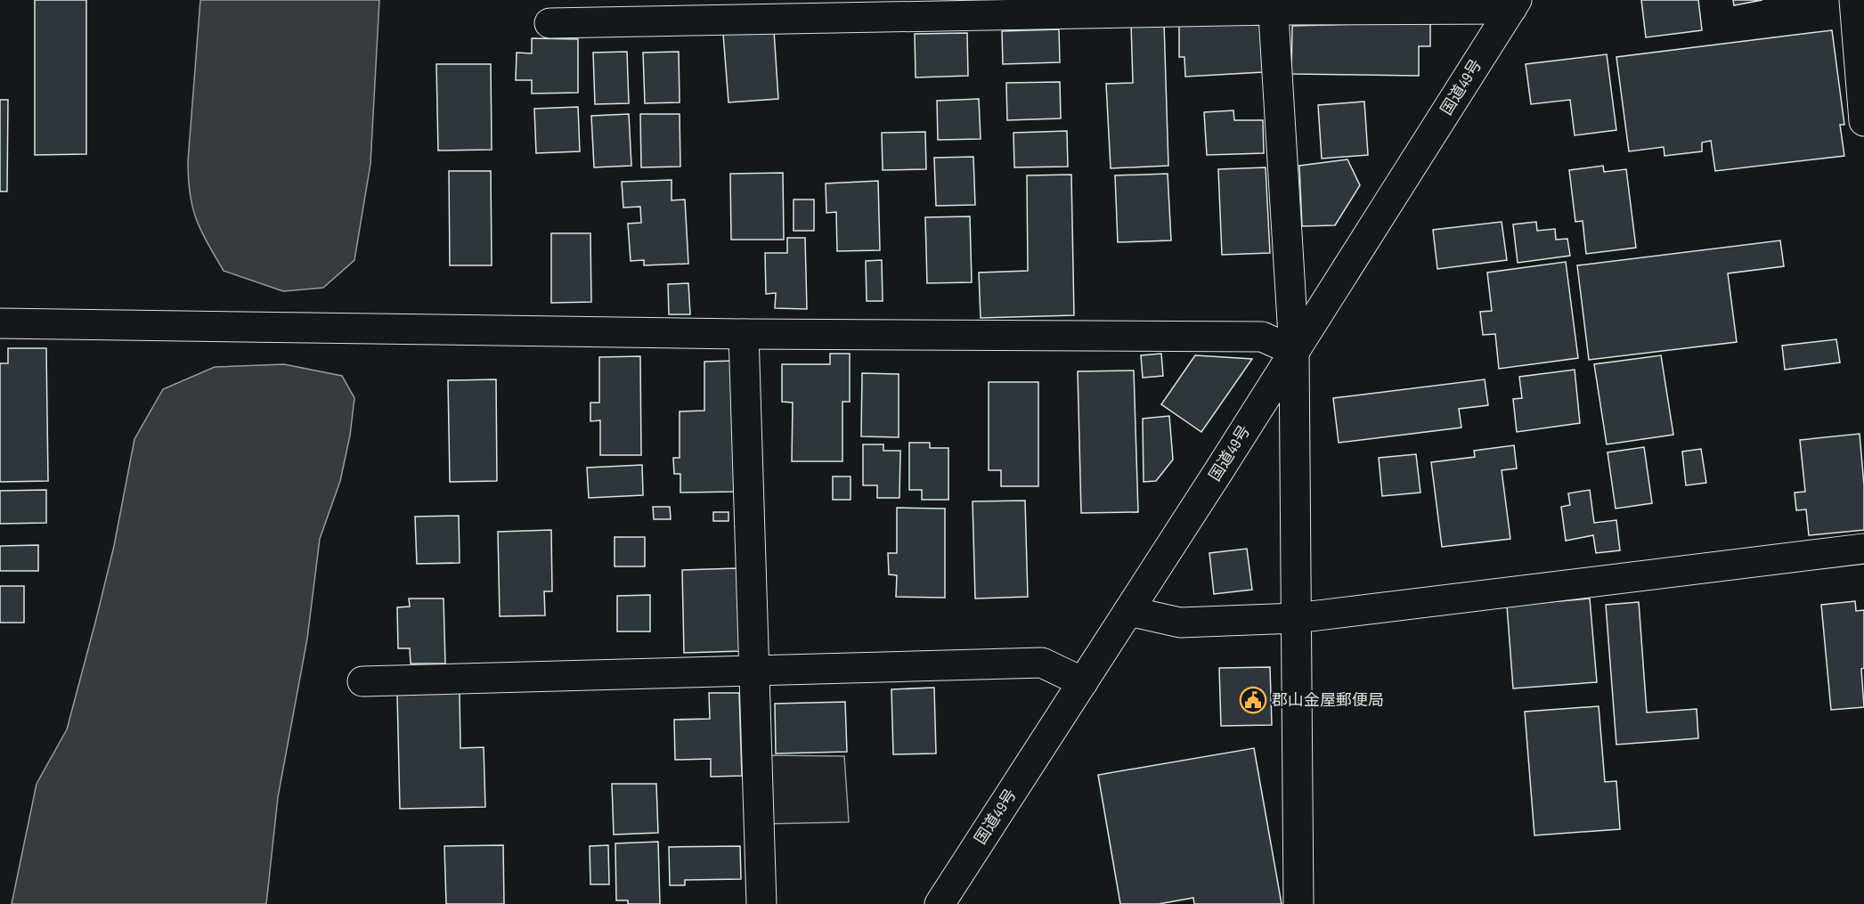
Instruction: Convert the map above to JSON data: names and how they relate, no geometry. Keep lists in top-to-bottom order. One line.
{"streets":{"main road":["国道49号"]},"places":{"public building":["郡山金屋郵便局"]}}
